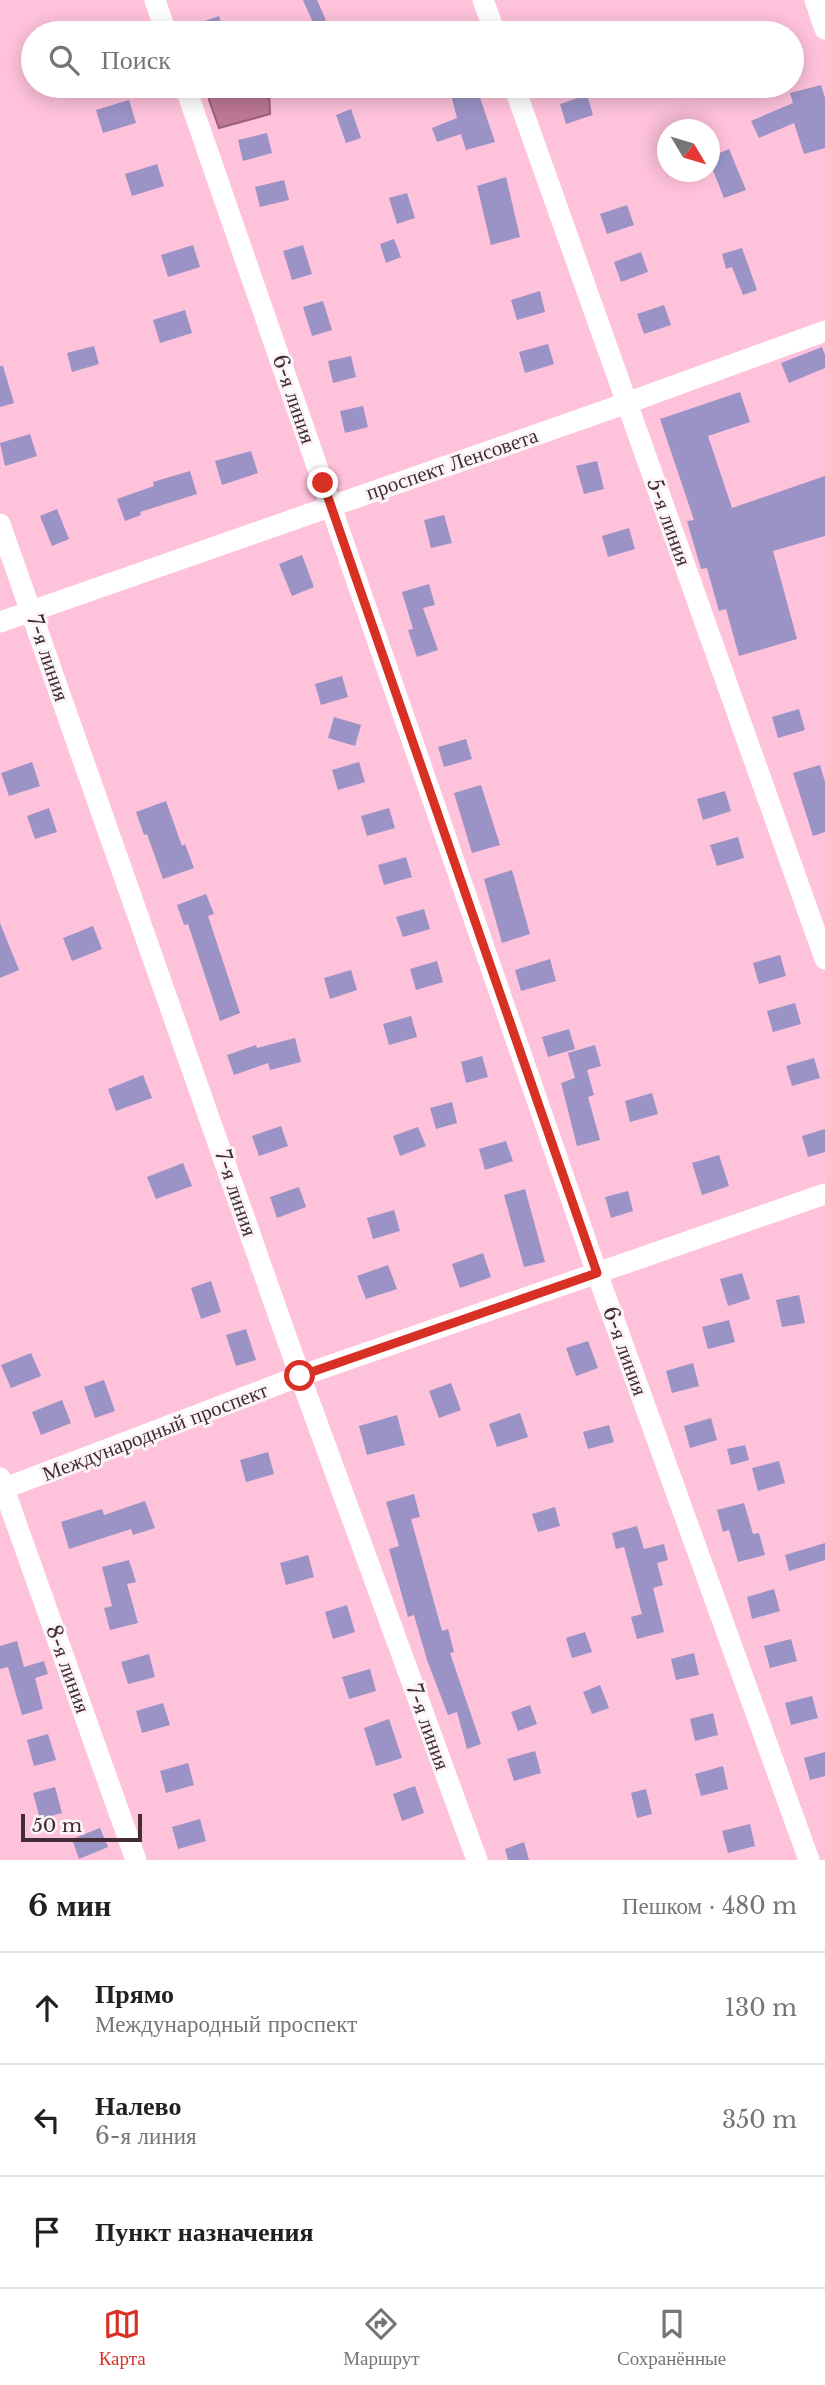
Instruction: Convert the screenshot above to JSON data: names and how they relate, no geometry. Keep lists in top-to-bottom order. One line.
{"streets":{"street":["6-я линия","проспект Ленсовета","5-я линия","7-я линия","Международный проспект","8-я линия"]},"crossings":[["6-я линия","проспект Ленсовета"],["6-я линия","Международный проспект"],["проспект Ленсовета","5-я линия"],["проспект Ленсовета","7-я линия"],["7-я линия","Международный проспект"],["Международный проспект","8-я линия"]],"scale_bar":"50 m","north":"bottom right","page":{"search":"Поиск","scale":"50 m","heading":["6 мин","Пешком · 480 m"],"list":[["Прямо","Международный проспект","130 m"],["Налево","6-я линия","350 m"],"Пункт назначения"],"nav":["Карта","Маршрут","Сохранённые"]}}
